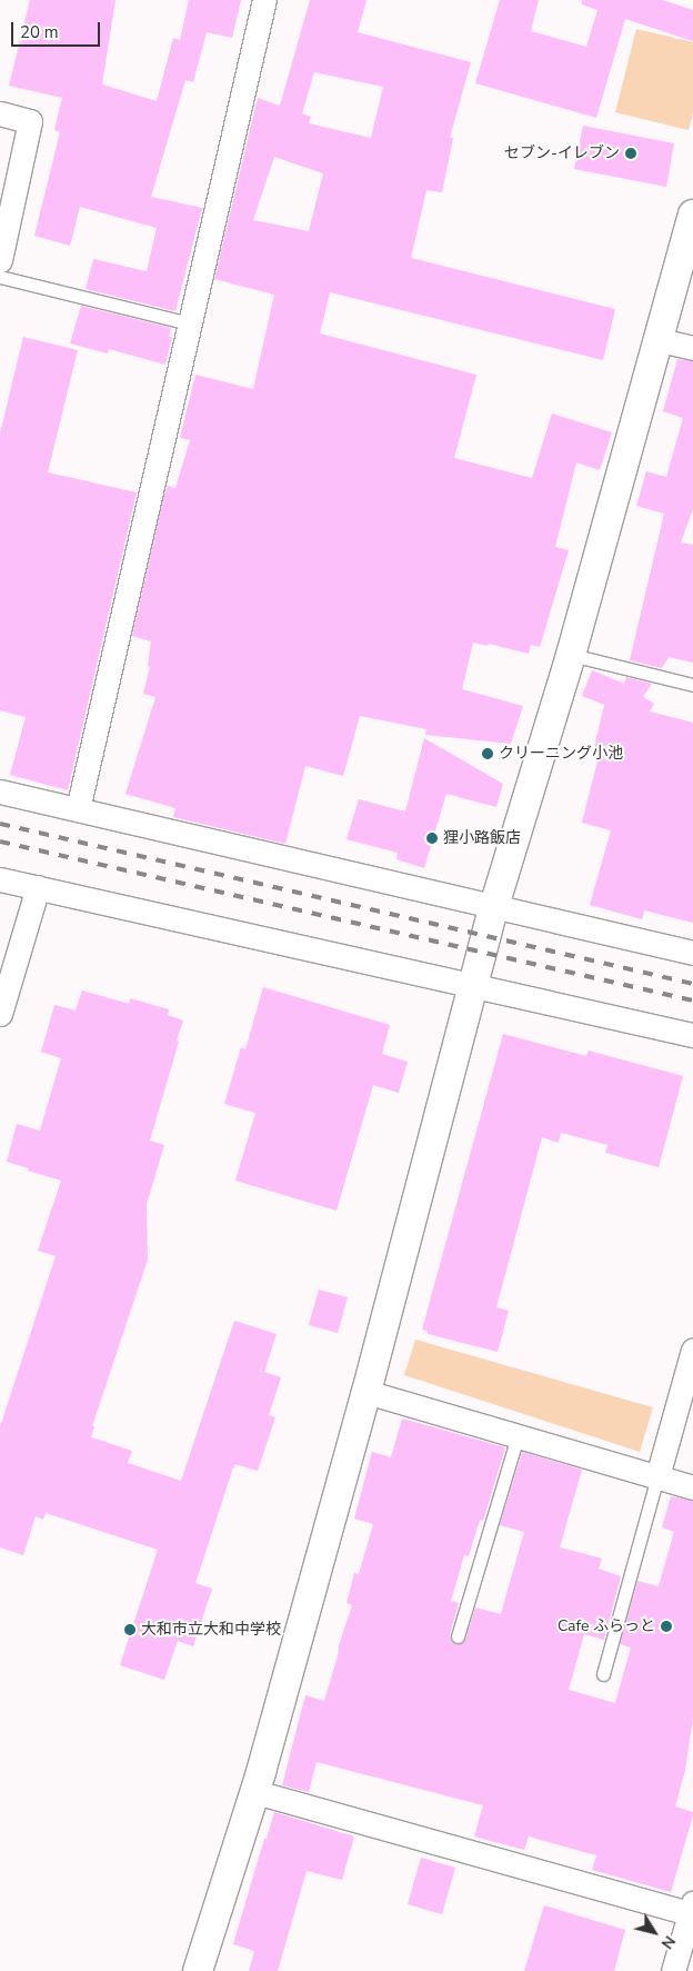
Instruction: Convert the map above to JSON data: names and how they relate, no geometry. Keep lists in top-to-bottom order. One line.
{"places":["セブン-イレブン","クリーニング小池","狸小路飯店","Cafe ふらっと","大和市立大和中学校"],"scale_bar":"20 m","north":"bottom right"}
